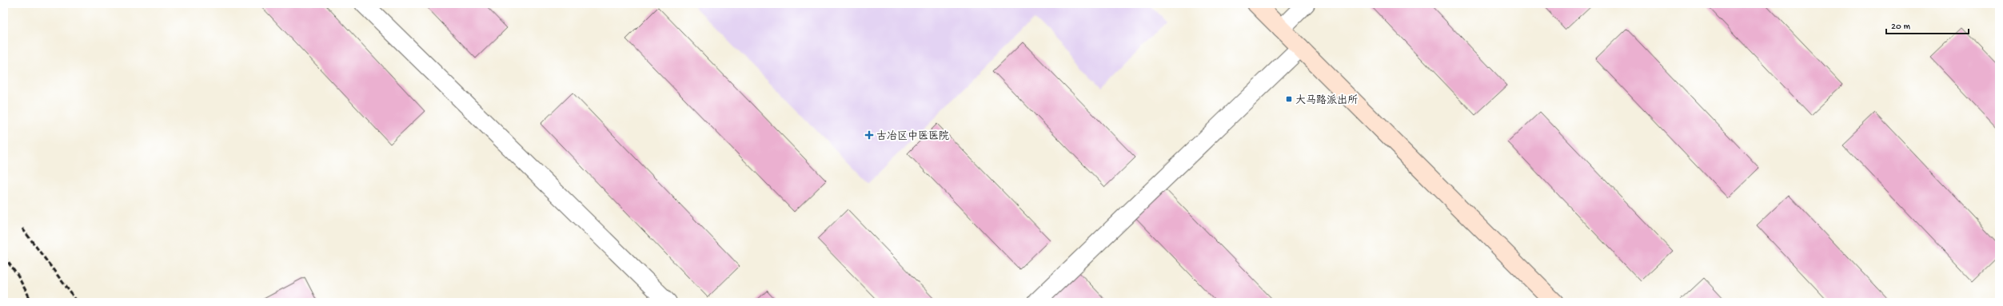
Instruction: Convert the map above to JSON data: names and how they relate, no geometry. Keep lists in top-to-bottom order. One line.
{"places":{"transit":["大马路派出所"],"health":["古冶区中医医院"]},"scale_bar":"20 m"}
